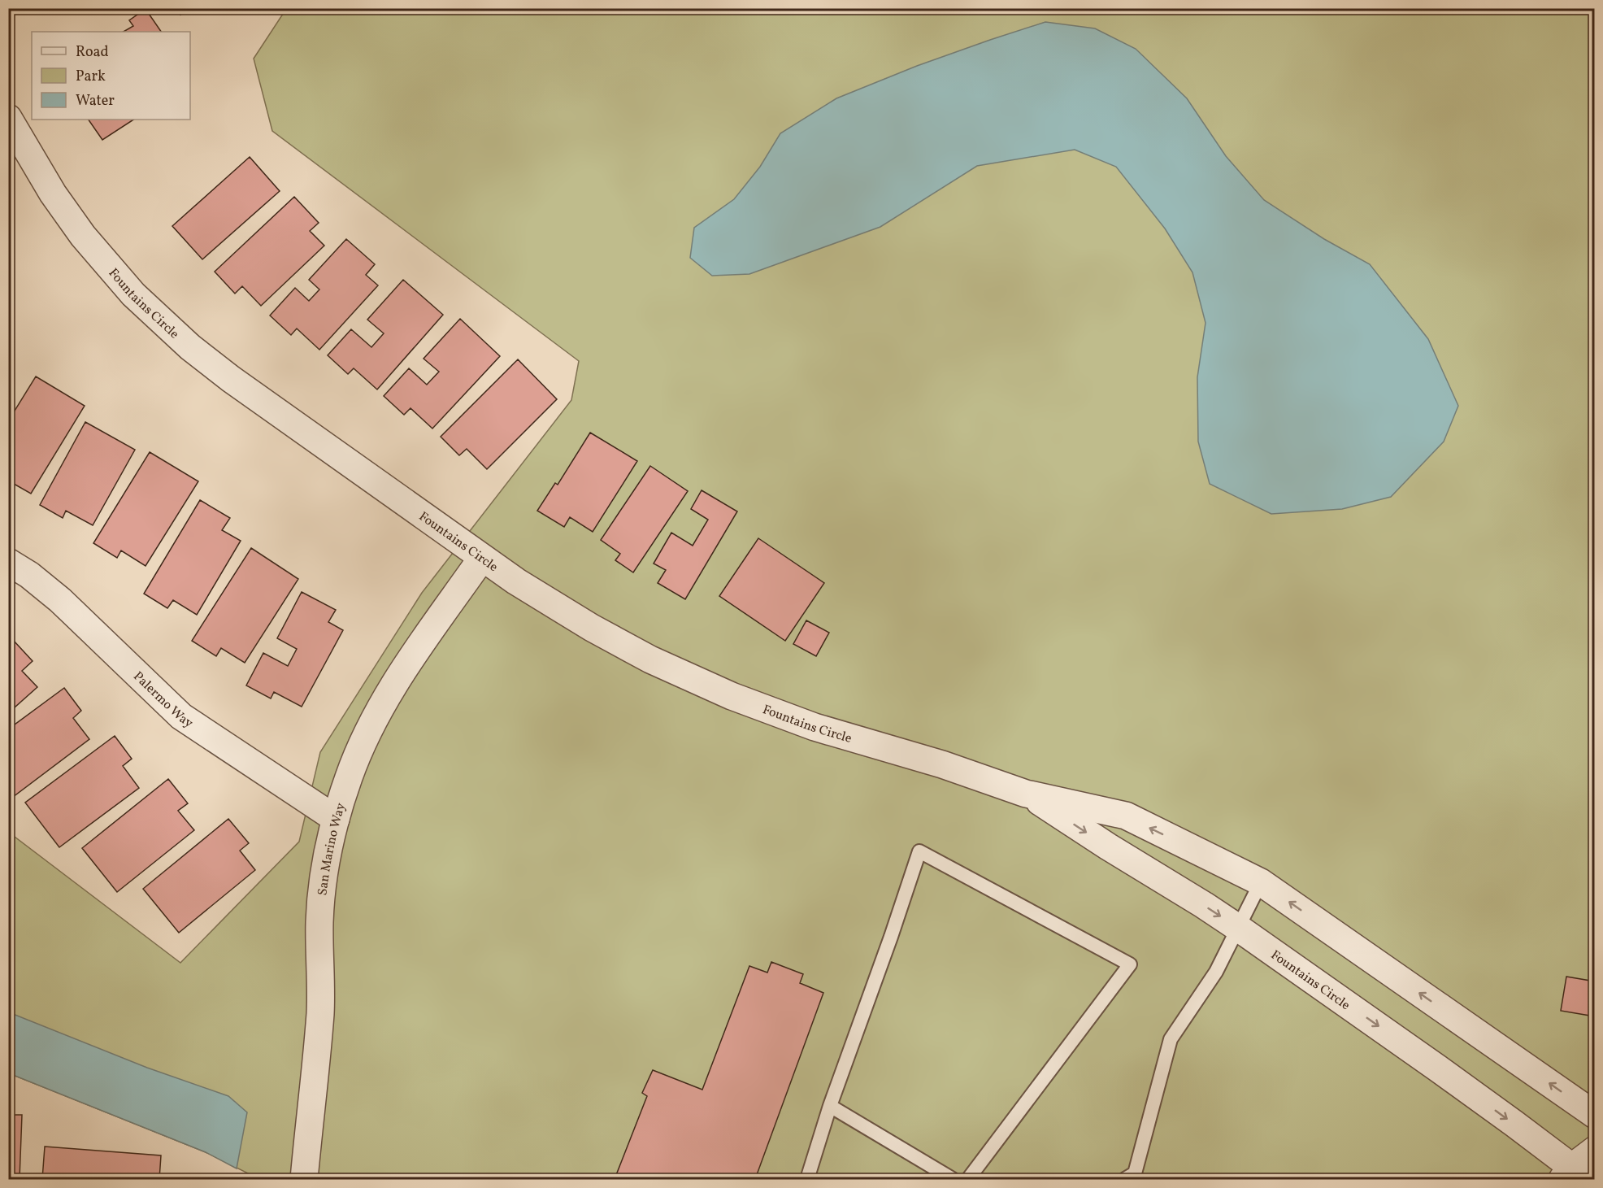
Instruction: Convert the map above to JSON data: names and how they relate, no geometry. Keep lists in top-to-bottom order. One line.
{"streets":{"street":["Fountains Circle","Palermo Way","San Marino Way"]},"crossings":[["Fountains Circle","San Marino Way"],["Palermo Way","San Marino Way"]],"legend":["Road","Park","Water"]}
